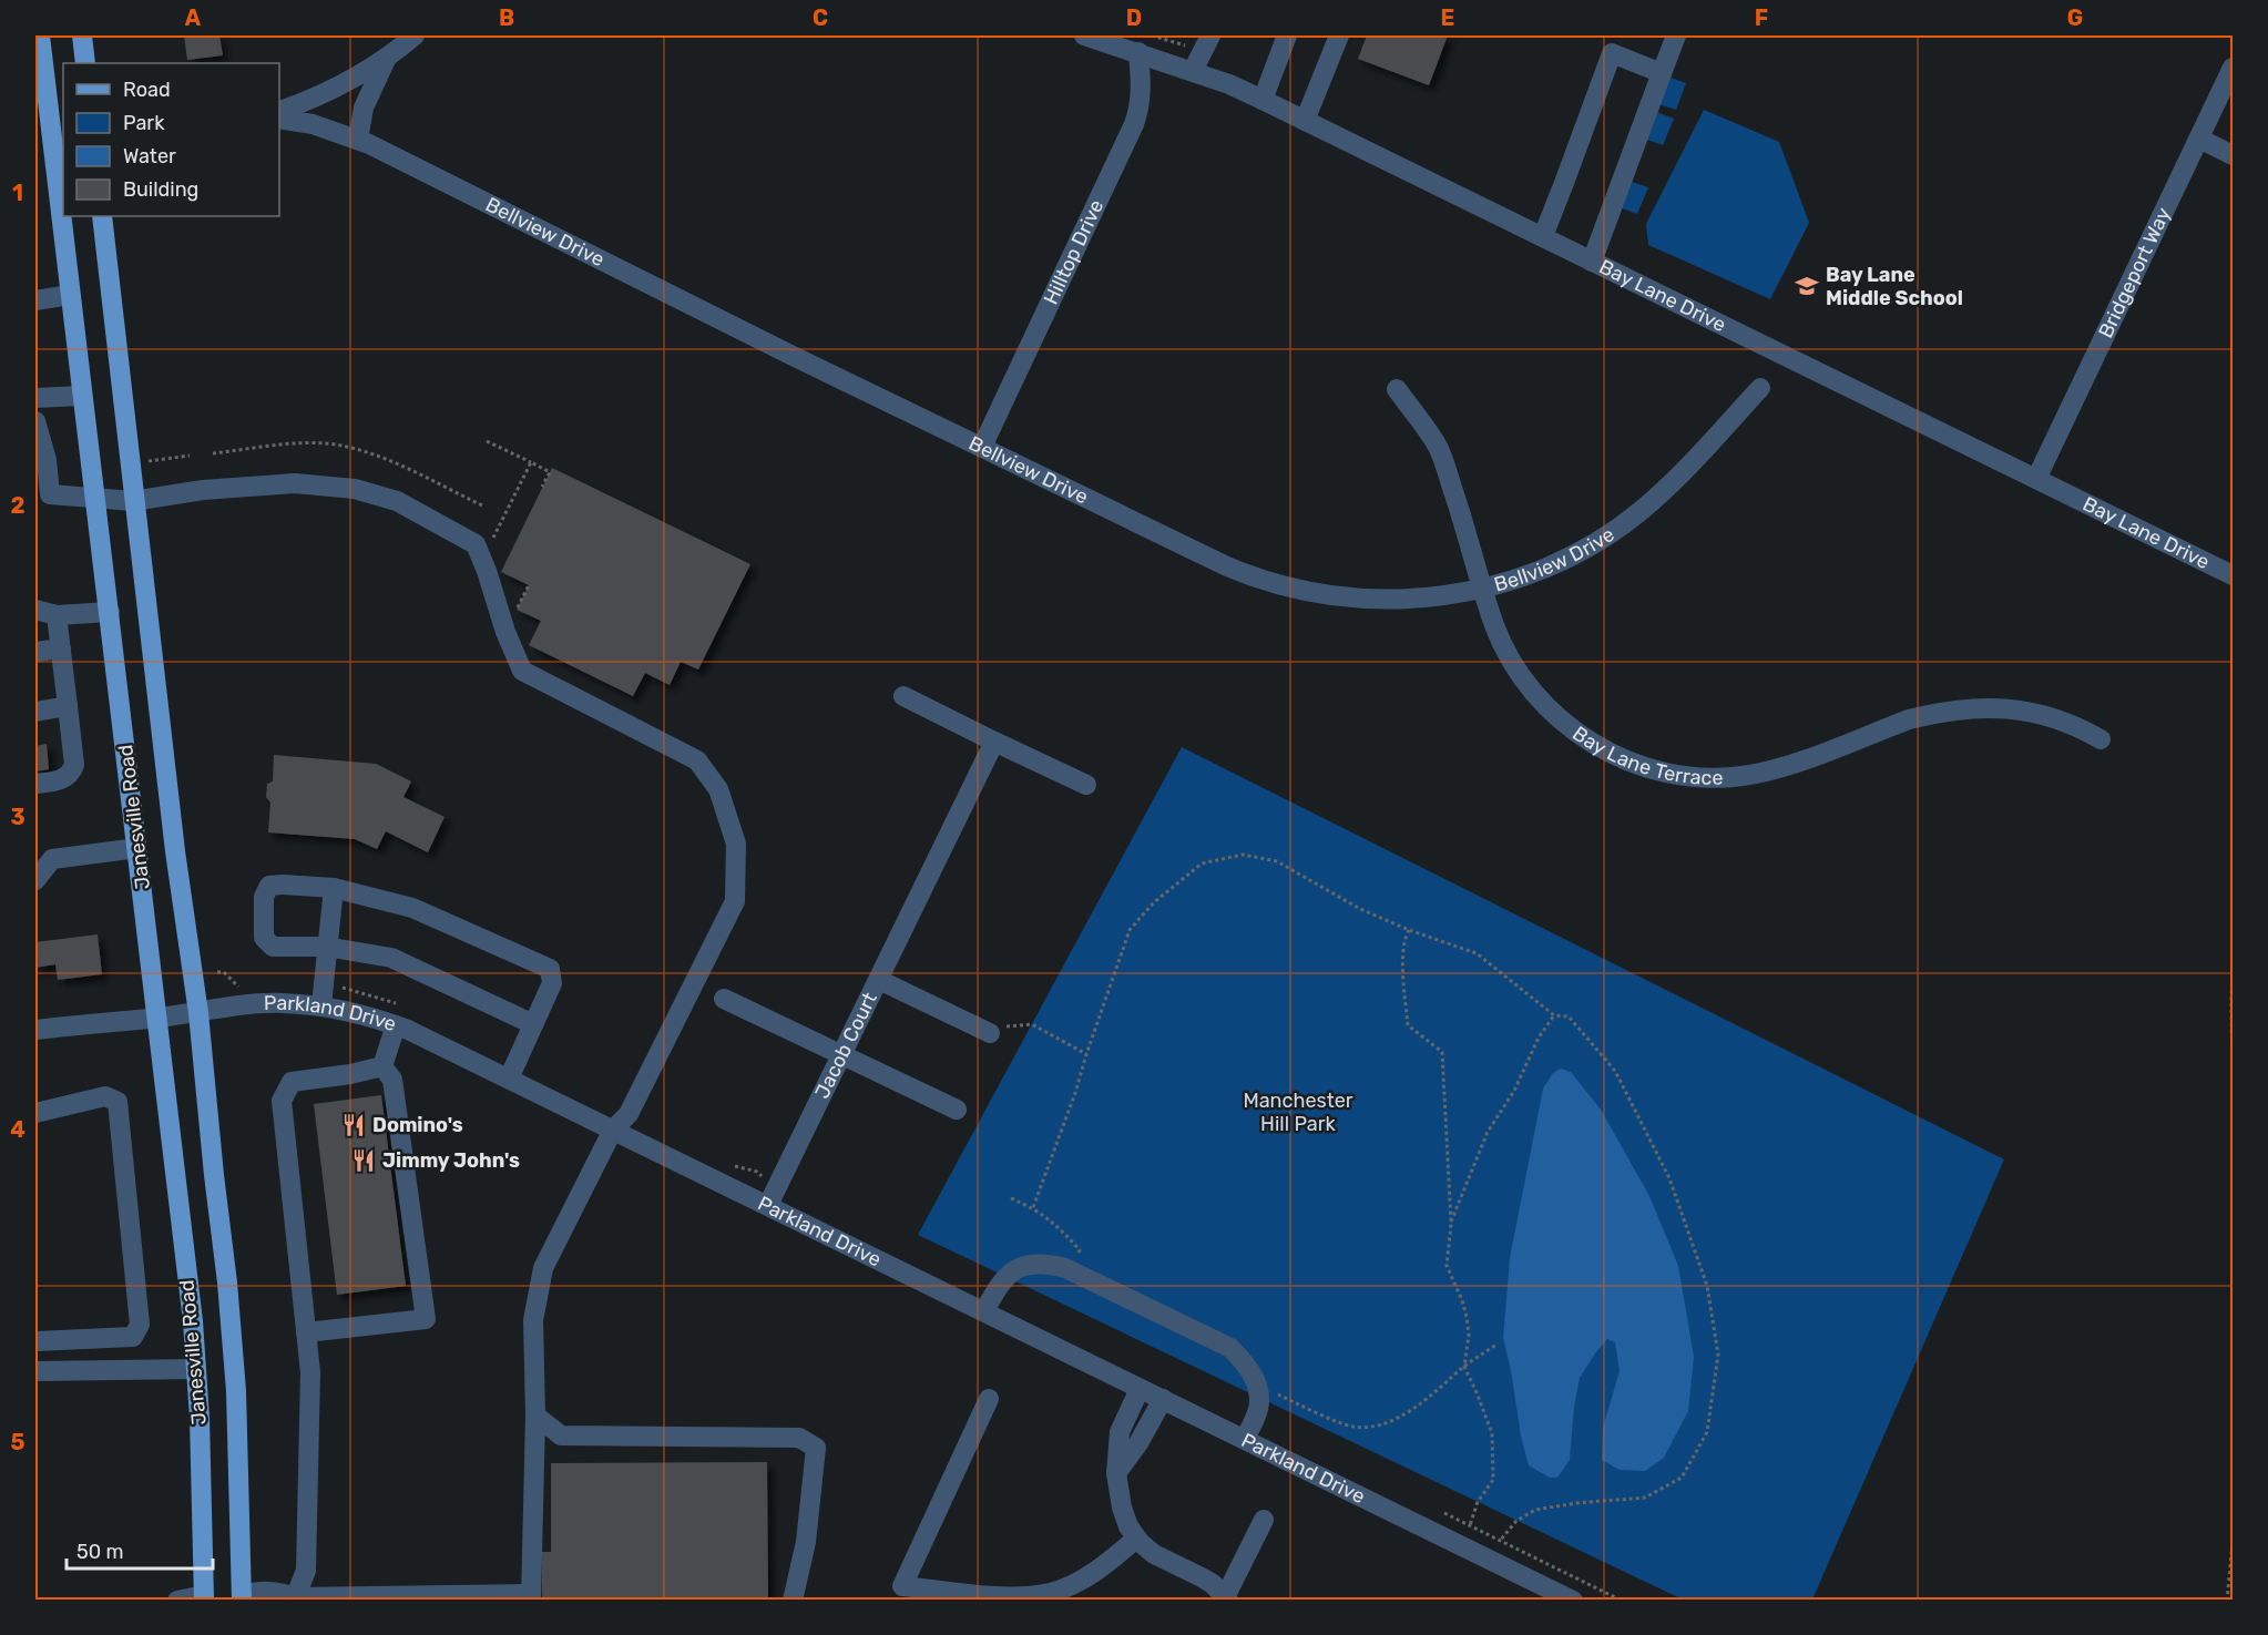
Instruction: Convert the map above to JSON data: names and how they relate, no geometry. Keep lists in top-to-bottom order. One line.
{"streets":{"main road":["Janesville Road"],"street":["Bellview Drive","Hilltop Drive","Bridgeport Way","Bay Lane Drive","Bay Lane Terrace","Parkland Drive","Jacob Court"]},"crossings":[["Bellview Drive","Hilltop Drive"],["Bellview Drive","Bay Lane Terrace"],["Hilltop Drive","Bay Lane Drive"],["Bridgeport Way","Bay Lane Drive"],["Janesville Road","Parkland Drive"],["Parkland Drive","Jacob Court"]],"parks":["Manchester Hill Park"],"places":{"school or university":["Bay Lane Middle School"],"restaurant":["Domino's","Jimmy John's"]},"legend":["Road","Park","Water","Building"],"scale_bar":"50 m","grid":{"columns":["A","B","C","D","E","F","G"],"rows":["1","2","3","4","5"]}}
